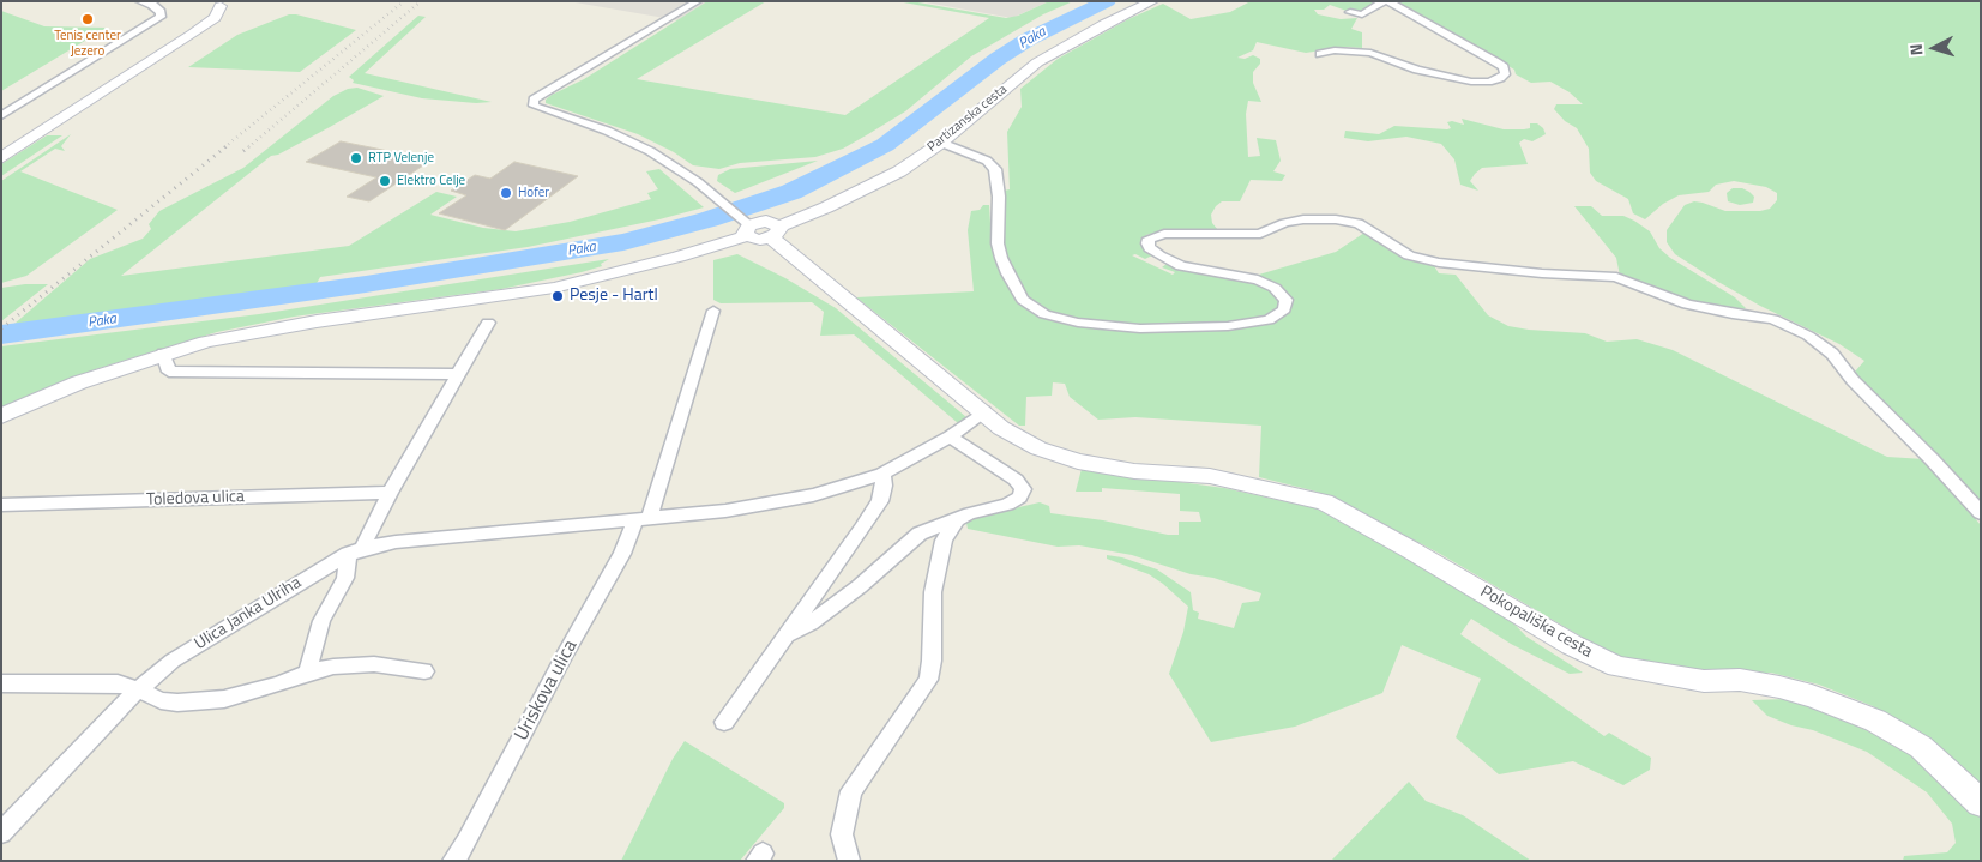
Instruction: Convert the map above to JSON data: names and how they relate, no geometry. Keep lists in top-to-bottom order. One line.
{"streets":{"street":["Partizanska cesta","Toledova ulica","Ulica Janka Ulriha","Pokopališka cesta","Uriskova ulica"]},"crossings":[["Partizanska cesta","Pokopališka cesta"],["Ulica Janka Ulriha","Pokopališka cesta"],["Ulica Janka Ulriha","Uriskova ulica"]],"water":["Paka"],"places":["Tenis center Jezero","RTP Velenje","Elektro Celje","Hofer","Pesje - Hartl"],"north":"left"}
